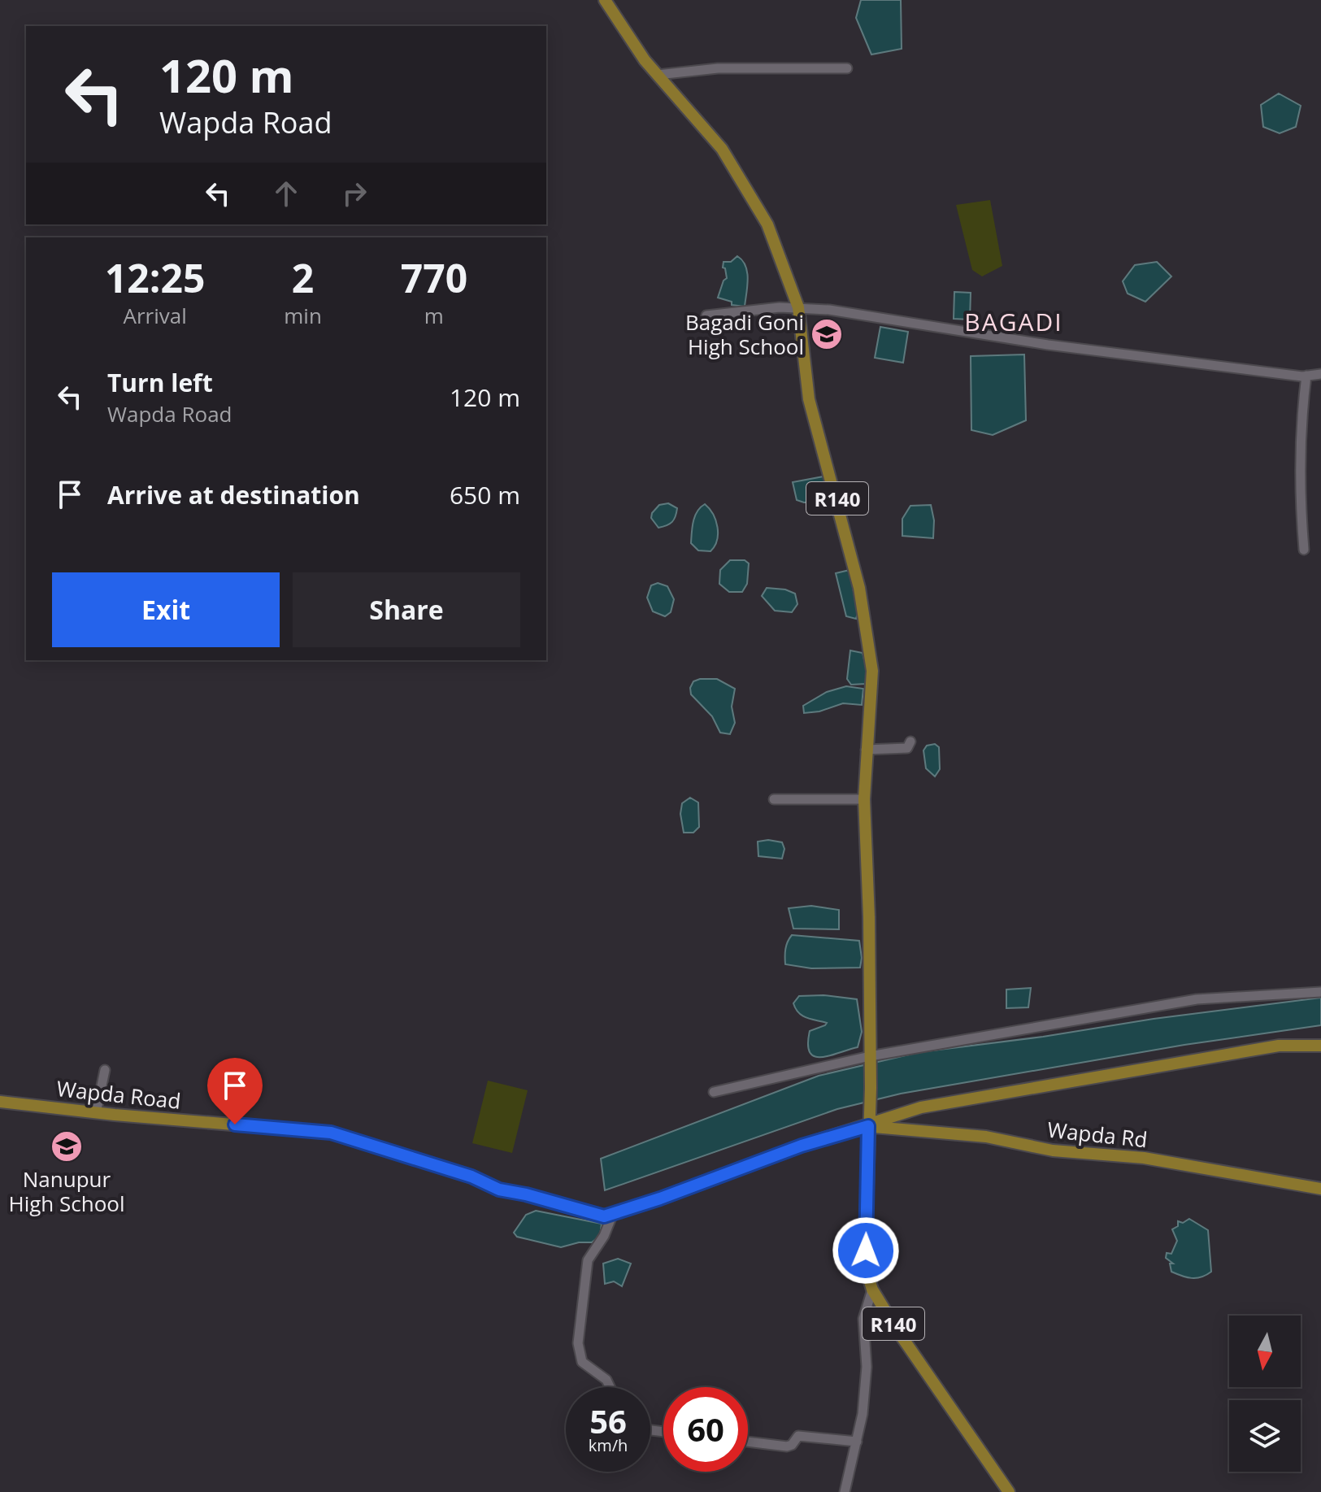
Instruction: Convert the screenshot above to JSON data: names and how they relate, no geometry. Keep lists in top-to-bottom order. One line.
{"streets":{"main road":["R140","Wapda Road","Wapda Rd"]},"crossings":[["R140","Wapda Rd"]],"districts":["BAGADI"],"places":{"school or university":["Bagadi Goni High School","Nanupur High School"]},"north":"bottom","page":{"turn":["120 m","Wapda Road"],"eta":["12:25","Arrival","2","min","770","m"],"list":[{"name":"Turn left","note":"Wapda Road","value":"120 m"},{"name":"Arrive at destination","value":"650 m"}],"buttons":["Exit","Share"],"speed":"56 km/h","limit":"60"}}
